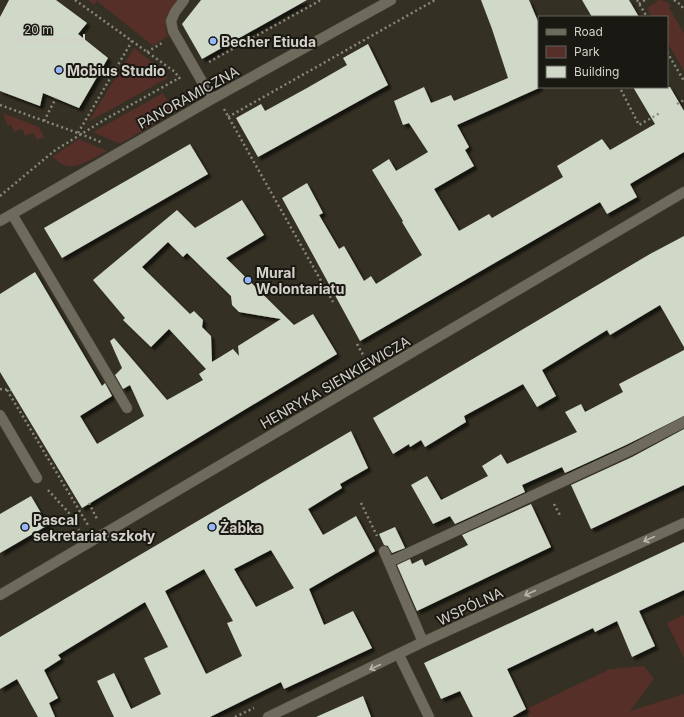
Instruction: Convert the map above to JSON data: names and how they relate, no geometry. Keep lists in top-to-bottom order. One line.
{"streets":{"street":["PANORAMICZNA","HENRYKA SIENKIEWICZA","WSPÓLNA"]},"places":["Becher Etiuda","Mobius Studio","Mural Wolontariatu","Pascal sekretariat szkoły","Żabka"],"legend":["Road","Park","Building"],"scale_bar":"20 m"}
